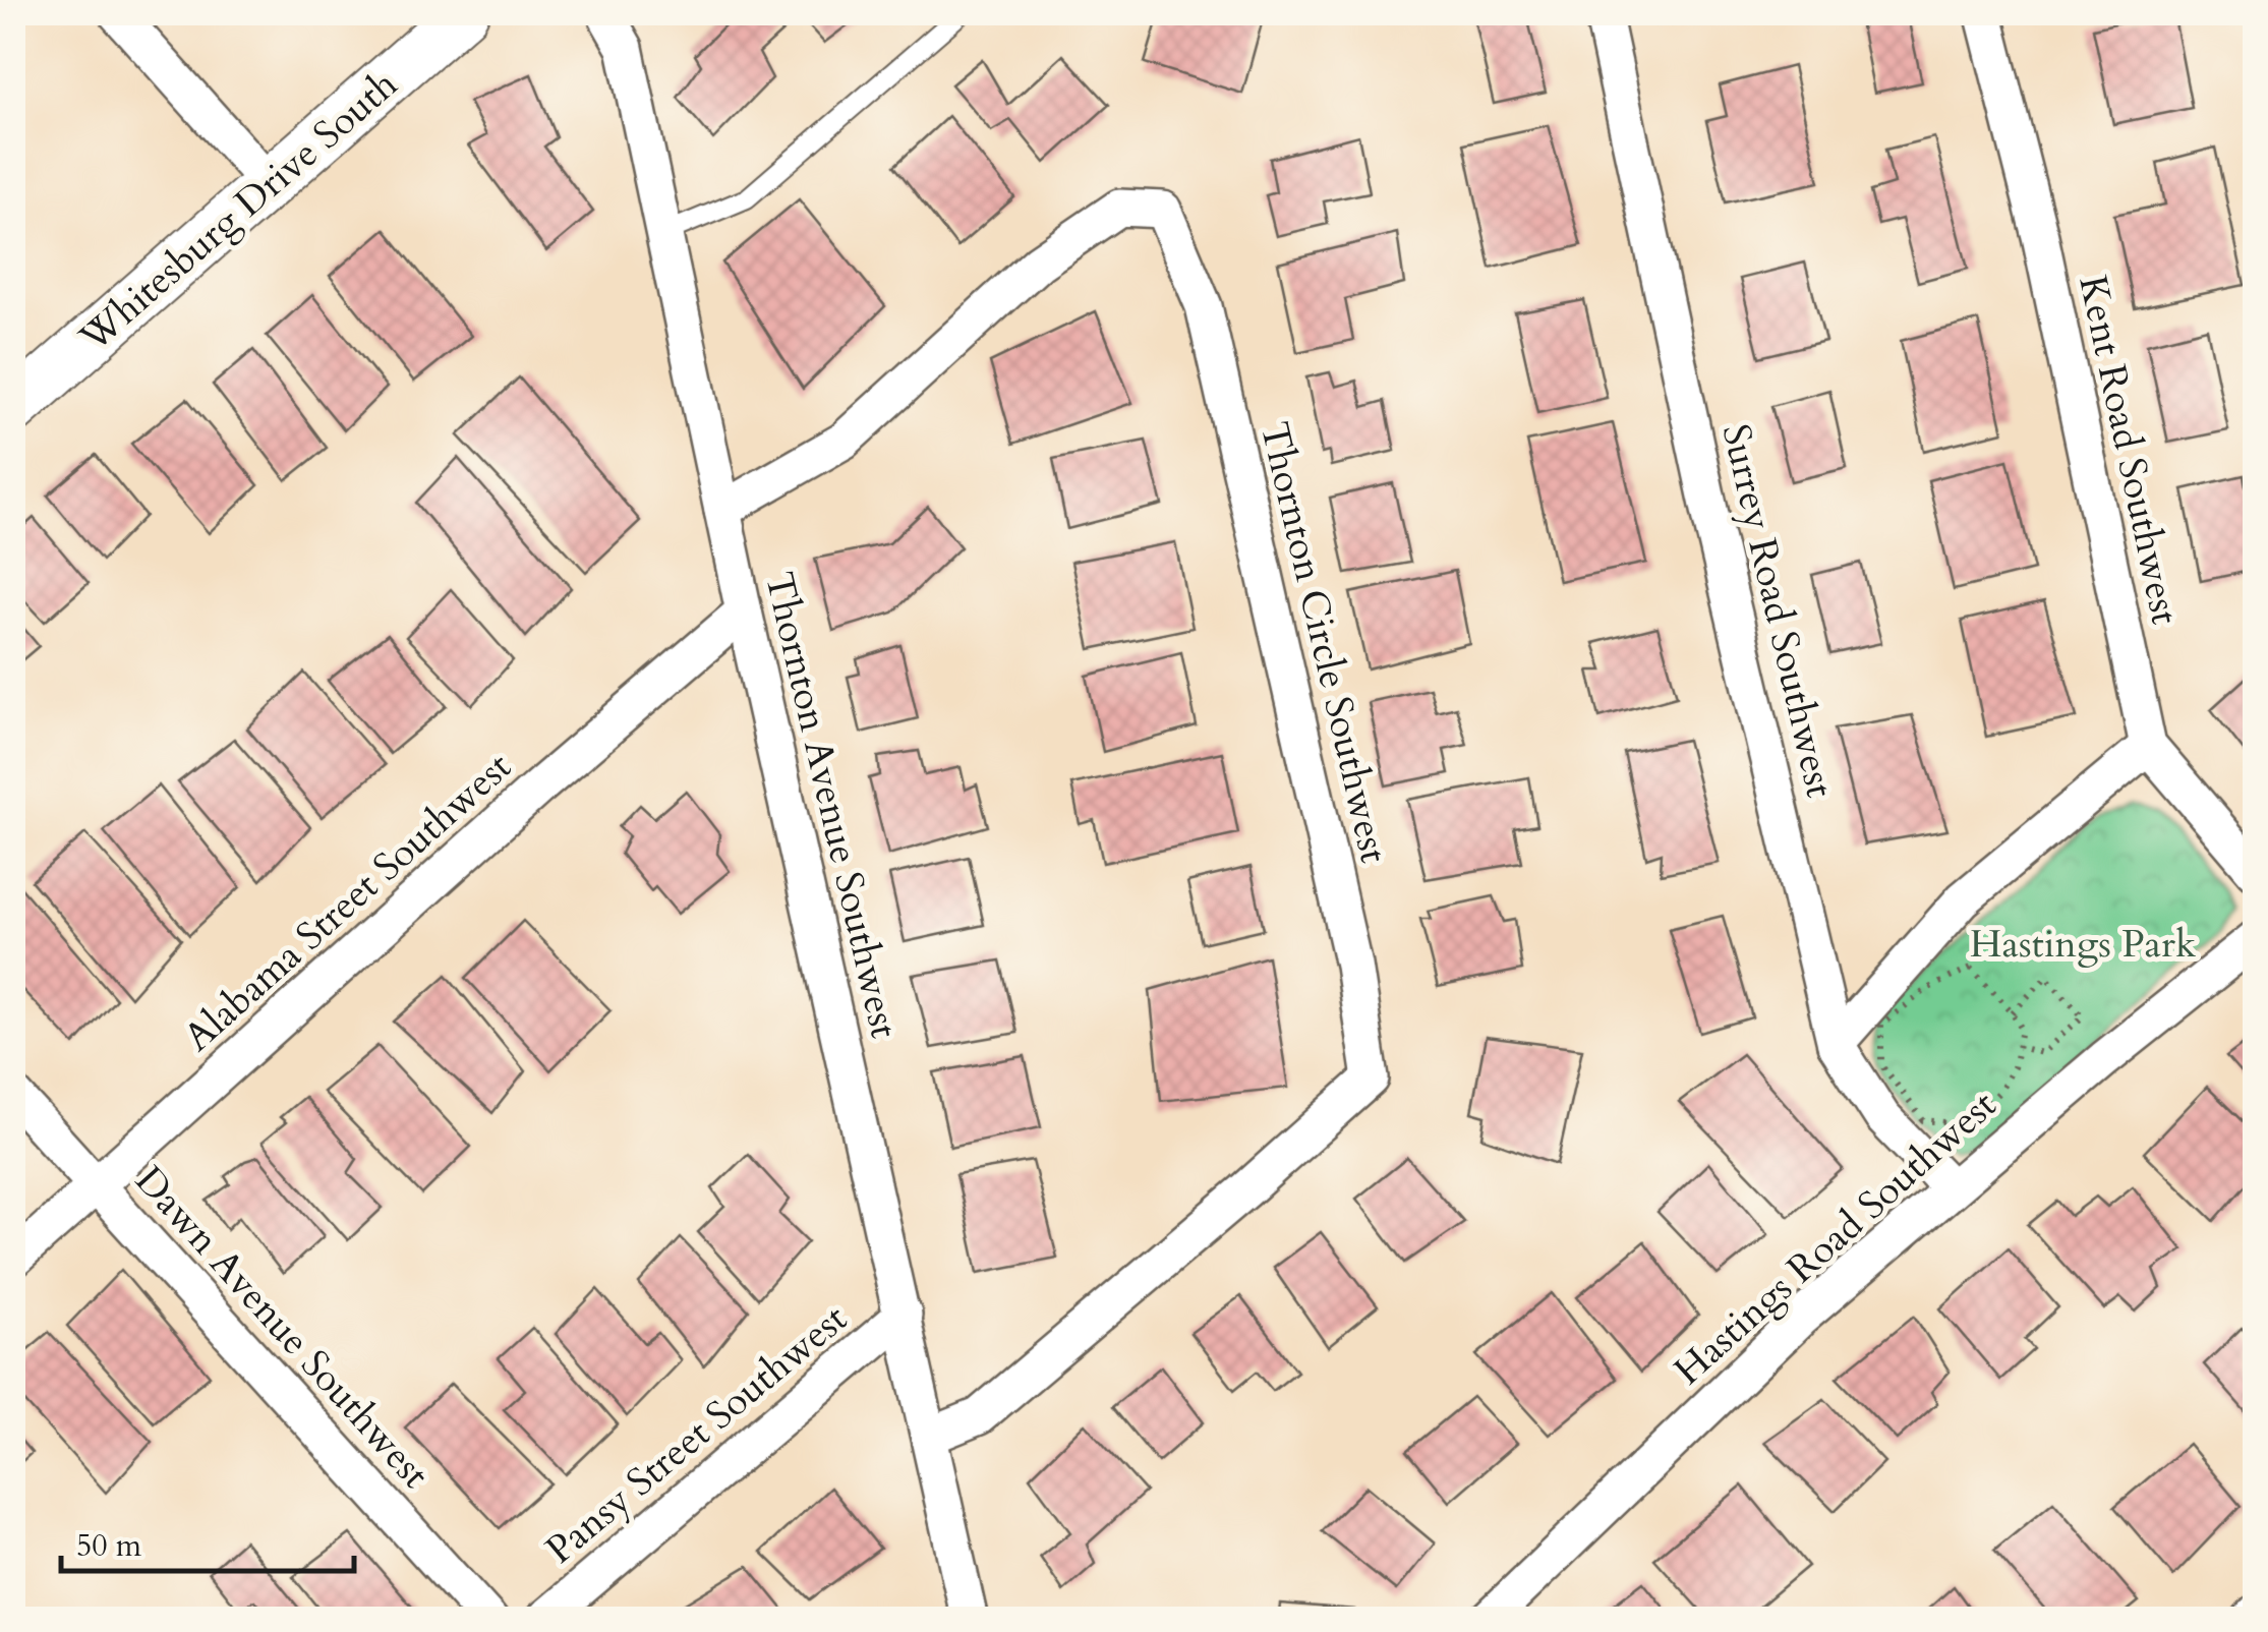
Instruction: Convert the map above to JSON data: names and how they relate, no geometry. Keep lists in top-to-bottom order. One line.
{"streets":{"main road":["Whitesburg Drive South"],"street":["Kent Road Southwest","Surrey Road Southwest","Thornton Circle Southwest","Thornton Avenue Southwest","Alabama Street Southwest","Hastings Road Southwest","Dawn Avenue Southwest","Pansy Street Southwest"]},"crossings":[["Surrey Road Southwest","Hastings Road Southwest"],["Thornton Circle Southwest","Thornton Avenue Southwest"],["Thornton Avenue Southwest","Alabama Street Southwest"],["Thornton Avenue Southwest","Pansy Street Southwest"],["Alabama Street Southwest","Dawn Avenue Southwest"]],"parks":["Hastings Park"],"scale_bar":"50 m"}
